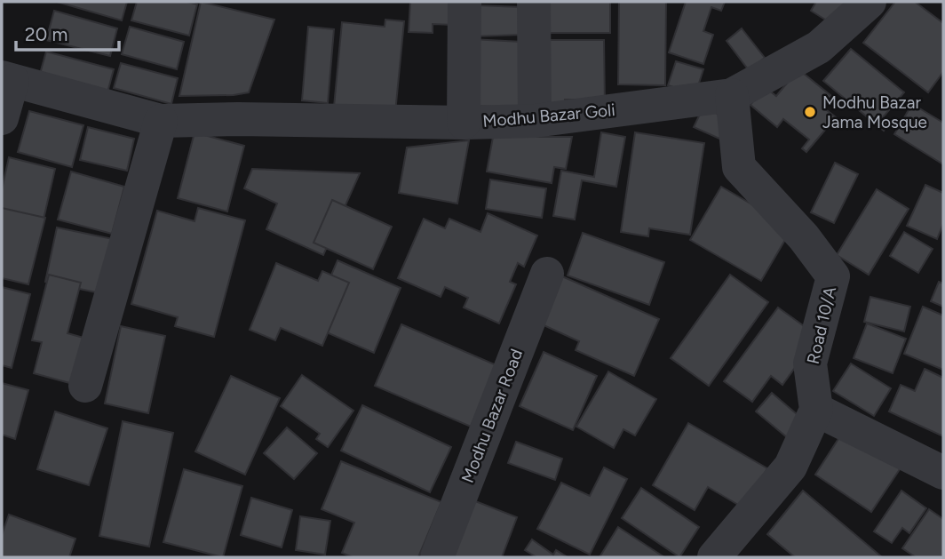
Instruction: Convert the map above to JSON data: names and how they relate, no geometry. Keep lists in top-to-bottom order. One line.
{"streets":{"street":["Modhu Bazar Goli","Road 10/A","Modhu Bazar Road"]},"crossings":[["Modhu Bazar Goli","Road 10/A"]],"places":["Modhu Bazar Jama Mosque"],"scale_bar":"20 m"}
